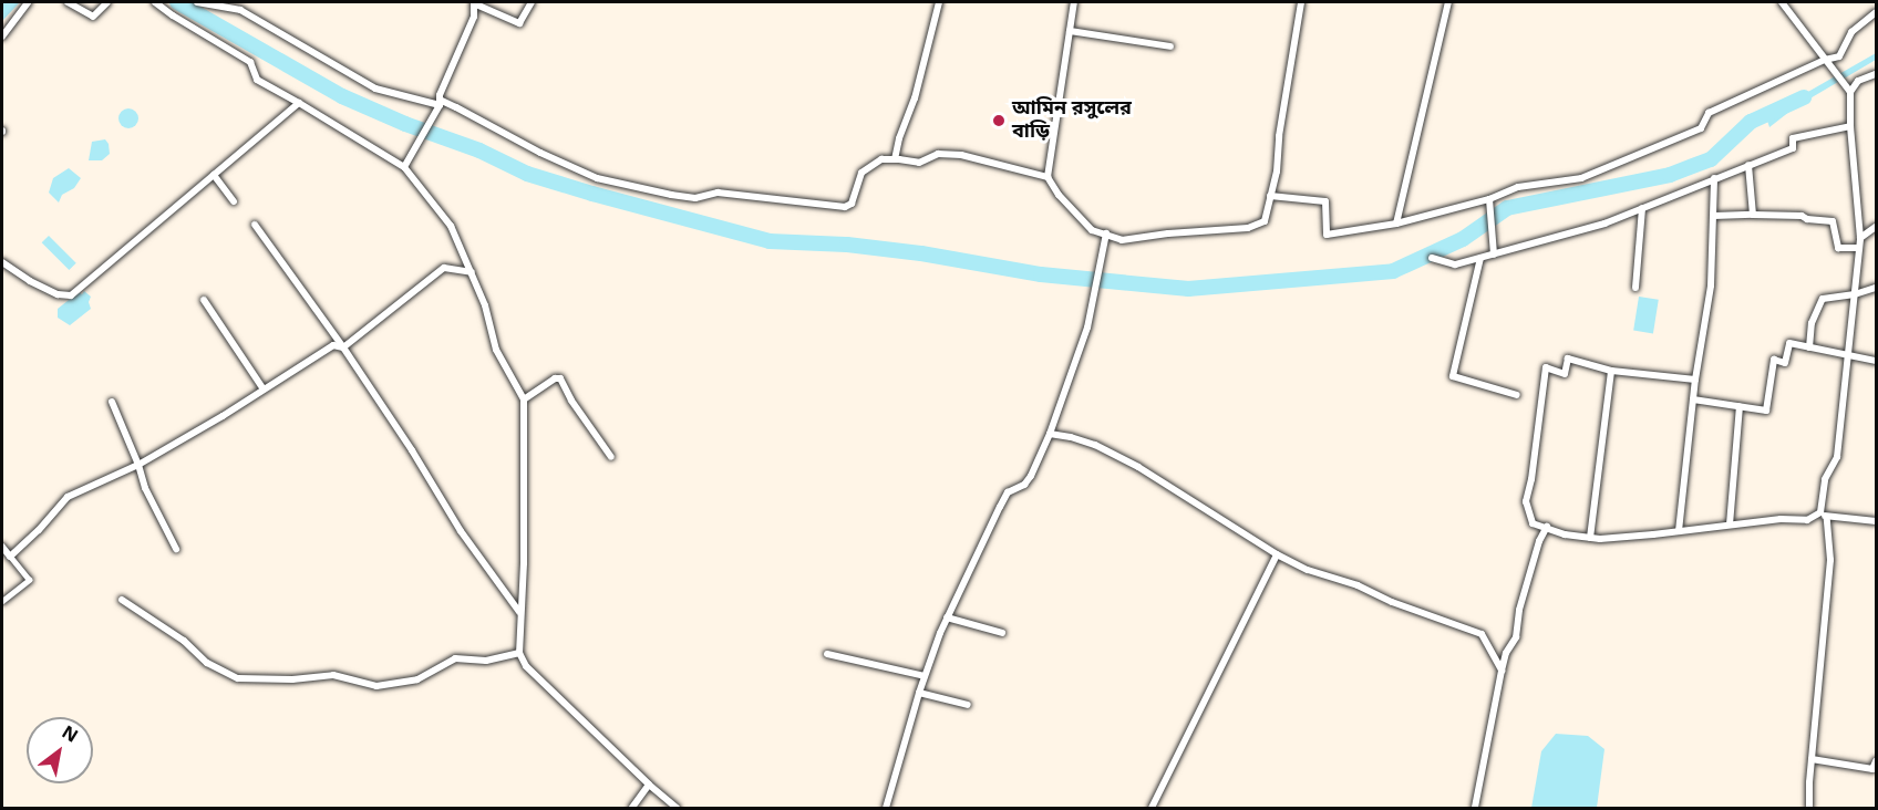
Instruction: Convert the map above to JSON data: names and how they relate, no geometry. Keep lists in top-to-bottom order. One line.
{"places":["আমিন রসুলের বাড়ি"],"north":"top right"}
